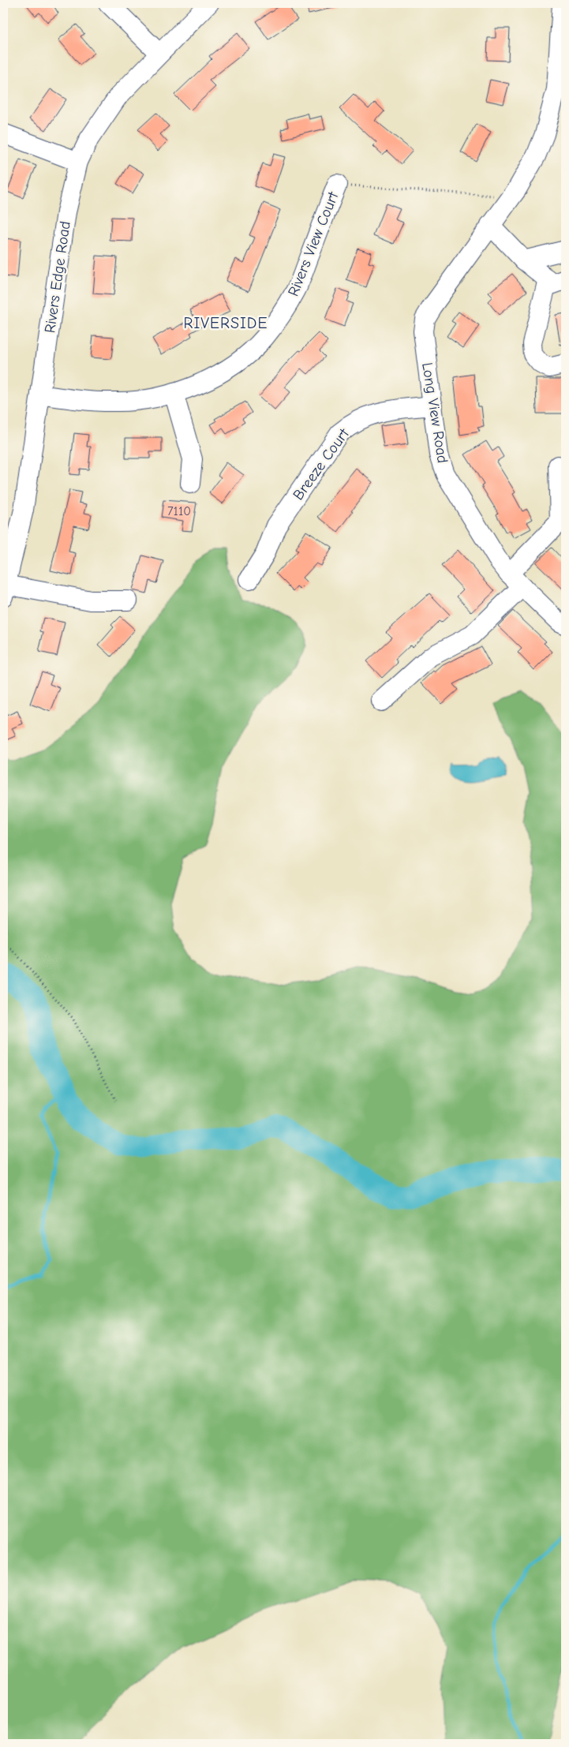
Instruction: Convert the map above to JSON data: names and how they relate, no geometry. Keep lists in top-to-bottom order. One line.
{"streets":{"street":["Rivers View Court","Rivers Edge Road","Long View Road","Breeze Court"]},"crossings":[["Rivers View Court","Rivers Edge Road"],["Long View Road","Breeze Court"]],"districts":["RIVERSIDE"],"house_numbers":["7110"]}
